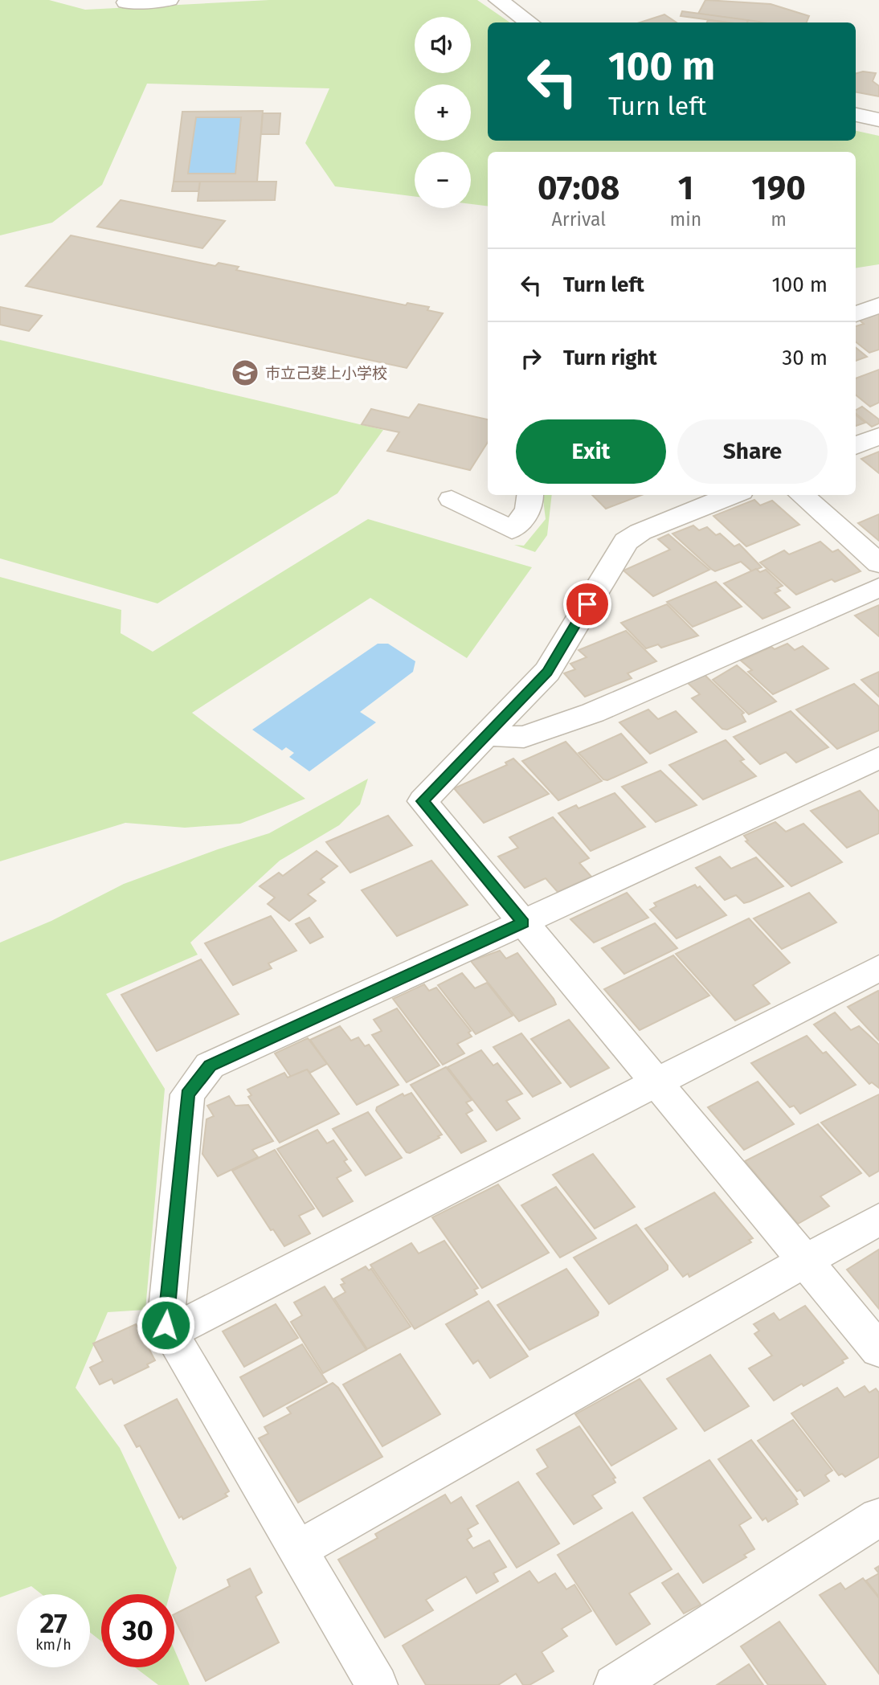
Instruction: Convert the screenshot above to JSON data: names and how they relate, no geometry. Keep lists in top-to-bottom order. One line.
{"places":{"school or university":["市立己斐上小学校"]},"page":{"map_buttons":["+","−"],"turn":["100 m","Turn left"],"eta":["07:08","Arrival","1","min","190","m"],"list":[{"name":"Turn left","value":"100 m"},{"name":"Turn right","value":"30 m"}],"buttons":["Exit","Share"],"speed":"27 km/h","limit":"30"}}
